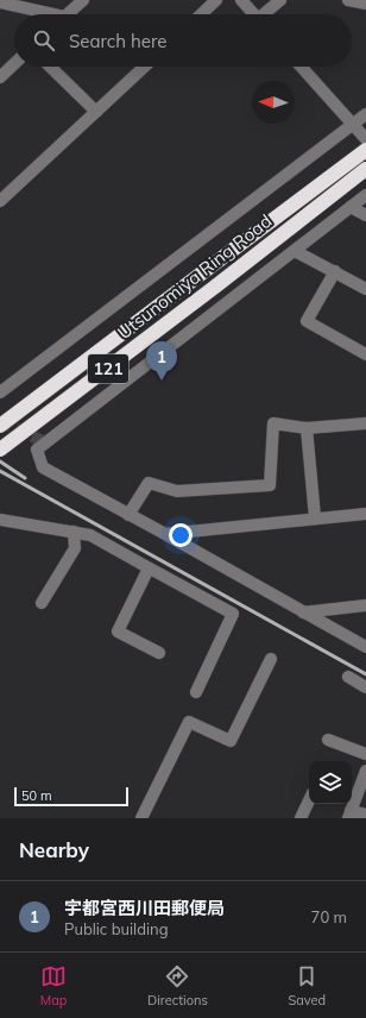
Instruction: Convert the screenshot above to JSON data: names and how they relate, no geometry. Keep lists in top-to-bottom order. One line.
{"streets":{"highway":["Utsunomiya Ring Road","121"]},"scale_bar":"50 m","north":"left","page":{"search":"Search here","pins":"1","scale":"50 m","heading":"Nearby","list":[{"mark":"1","name":"宇都宮西川田郵便局","note":"Public building","value":"70 m"}],"nav":["Map","Directions","Saved"]}}
